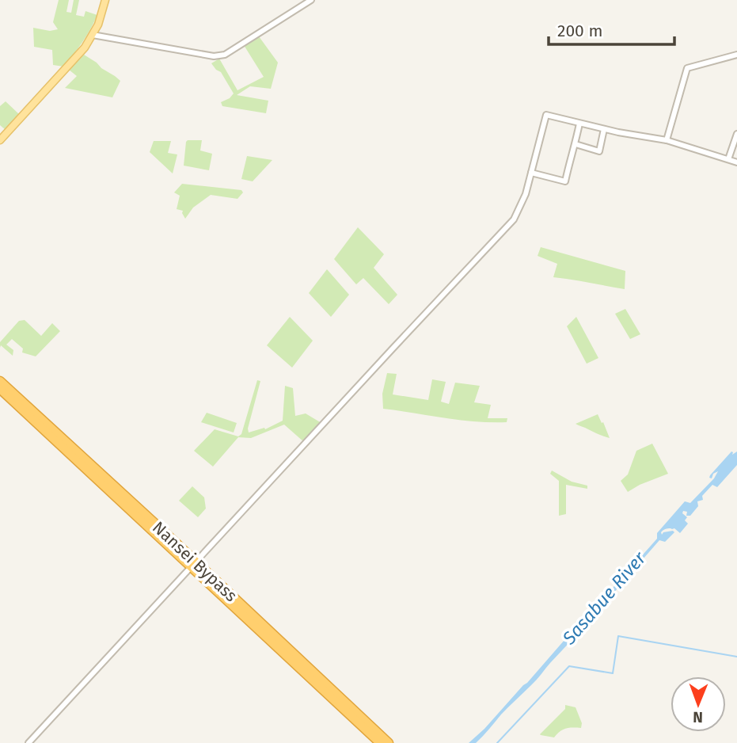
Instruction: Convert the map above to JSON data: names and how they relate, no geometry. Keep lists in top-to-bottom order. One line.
{"streets":{"highway":["Nansei Bypass"]},"water":["Sasabue River"],"scale_bar":"200 m","north":"bottom"}
